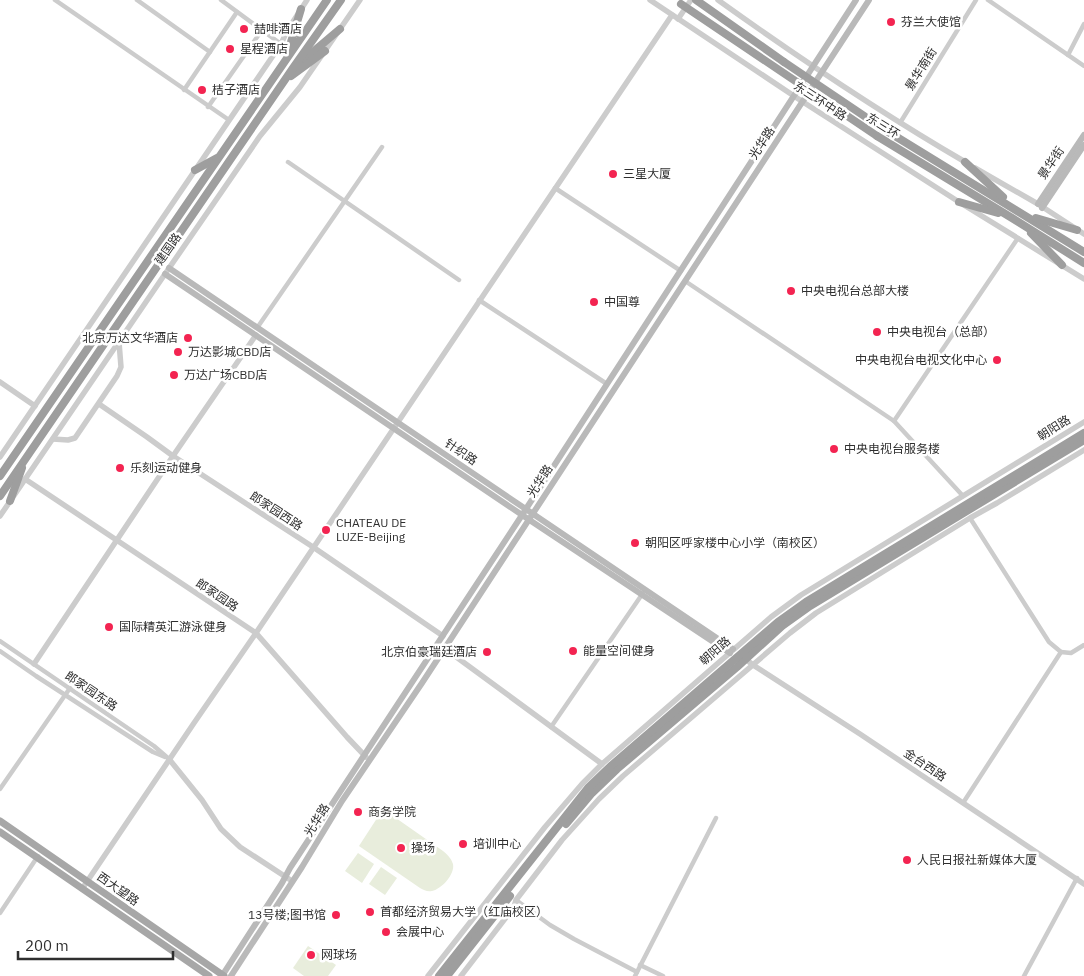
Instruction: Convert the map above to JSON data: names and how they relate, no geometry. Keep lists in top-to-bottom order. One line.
{"streets":{"highway":["东三环","建国路","朝阳路"],"main road":["光华路","景华街","针织路","西大望路"],"street":["景华南街","东三环中路","郎家园西路","郎家园路","郎家园东路","金台西路"]},"crossings":[["景华南街","东三环中路"],["东三环中路","光华路"],["东三环中路","景华街"],["光华路","针织路"],["光华路","郎家园西路"],["光华路","郎家园路"],["光华路","郎家园东路"],["光华路","西大望路"],["建国路","针织路"],["建国路","郎家园路"],["朝阳路","针织路"],["朝阳路","金台西路"],["针织路","金台西路"]],"places":["芬兰大使馆","喆啡酒店","星程酒店","桔子酒店","三星大厦","中央电视台总部大楼","中国尊","中央电视台（总部）","北京万达文华酒店","万达影城CBD店","中央电视台电视文化中心","万达广场CBD店","中央电视台服务楼","乐刻运动健身","CHATEAU DE LUZE-Beijing","朝阳区呼家楼中心小学（南校区）","国际精英汇游泳健身","能量空间健身","北京伯豪瑞廷酒店","商务学院","培训中心","操场","人民日报社新媒体大厦","首都经济贸易大学（红庙校区）","13号楼;图书馆","会展中心","网球场"],"scale_bar":"200 m"}
